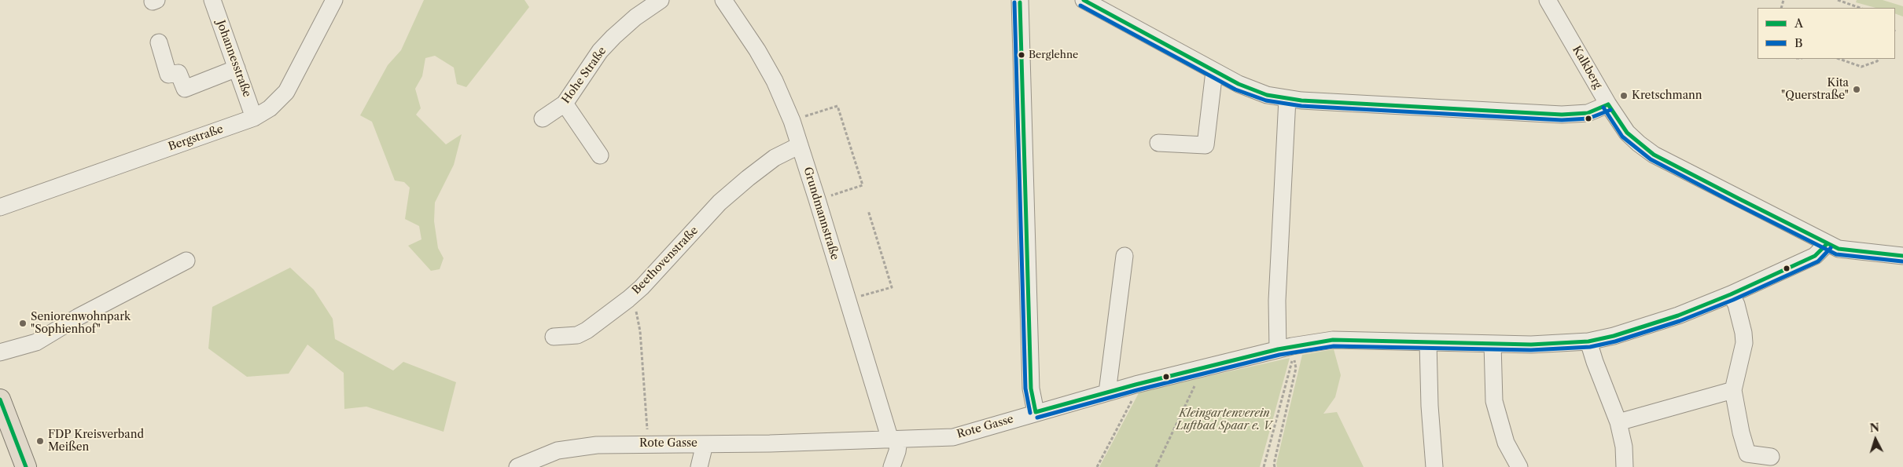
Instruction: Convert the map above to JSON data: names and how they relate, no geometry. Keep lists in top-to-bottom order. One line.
{"streets":{"street":["Johannesstraße","Kalkberg","Hohe Straße","Bergstraße","Grundmannstraße","Beethovenstraße","Rote Gasse"]},"crossings":[["Johannesstraße","Bergstraße"],["Kalkberg","Rote Gasse"],["Grundmannstraße","Beethovenstraße"],["Grundmannstraße","Rote Gasse"],["Beethovenstraße","Rote Gasse"]],"parks":["Kleingartenverein Luftbad Spaar e. V."],"places":["Berglehne","Kita \"Querstraße\"","Kretschmann","Seniorenwohnpark \"Sophienhof\"","FDP Kreisverband Meißen"],"lines":["transit line A","transit line B"],"legend":["A","B"],"north":"top"}
